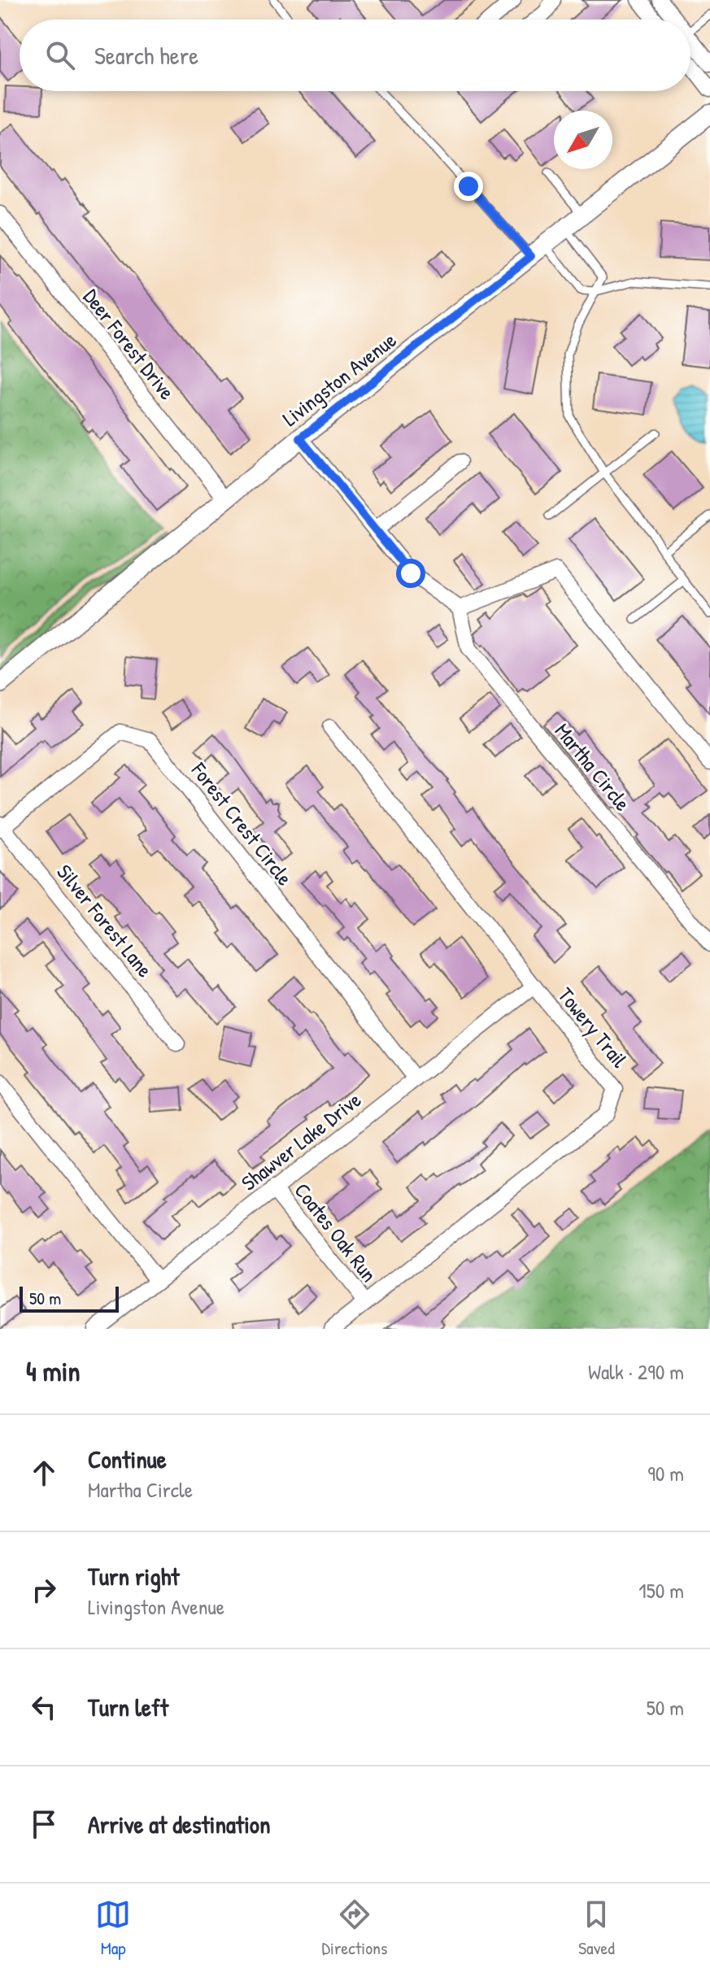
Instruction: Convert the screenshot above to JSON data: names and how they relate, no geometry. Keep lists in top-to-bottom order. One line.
{"streets":{"street":["Deer Forest Drive","Livingston Avenue","Martha Circle","Forest Crest Circle","Silver Forest Lane","Towery Trail","Shawver Lake Drive","Coates Oak Run"]},"crossings":[["Deer Forest Drive","Livingston Avenue"],["Forest Crest Circle","Silver Forest Lane"],["Forest Crest Circle","Shawver Lake Drive"],["Towery Trail","Shawver Lake Drive"],["Towery Trail","Coates Oak Run"],["Shawver Lake Drive","Coates Oak Run"]],"scale_bar":"50 m","north":"bottom left","page":{"search":"Search here","scale":"50 m","heading":["4 min","Walk · 290 m"],"list":[["Continue","Martha Circle","90 m"],["Turn right","Livingston Avenue","150 m"],["Turn left","50 m"],"Arrive at destination"],"nav":["Map","Directions","Saved"]}}
